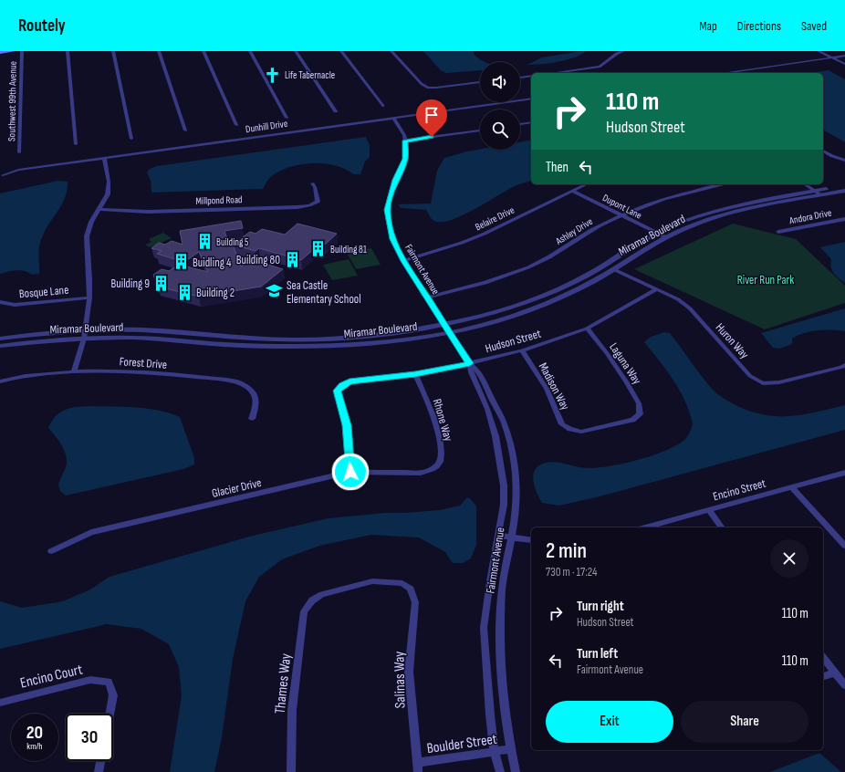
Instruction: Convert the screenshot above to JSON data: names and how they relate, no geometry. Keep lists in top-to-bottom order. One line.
{"streets":{"street":["Southwest 99th Avenue","Dunhill Drive","Millpond Road","Dupont Lane","Andora Drive","Belaire Drive","Ashley Drive","Miramar Boulevard","Fairmont Avenue","Bosque Lane","Hudson Street","Huron Way","Forest Drive","Laguna Way","Madison Way","Rhone Way","Glacier Drive","Encino Street","Encino Court","Salinas Way","Thames Way","Boulder Street"]},"crossings":[["Dunhill Drive","Fairmont Avenue"],["Dupont Lane","Belaire Drive"],["Dupont Lane","Ashley Drive"],["Dupont Lane","Miramar Boulevard"],["Belaire Drive","Fairmont Avenue"],["Ashley Drive","Fairmont Avenue"],["Miramar Boulevard","Fairmont Avenue"],["Miramar Boulevard","Huron Way"],["Fairmont Avenue","Hudson Street"],["Fairmont Avenue","Boulder Street"],["Hudson Street","Huron Way"],["Hudson Street","Laguna Way"],["Hudson Street","Madison Way"],["Hudson Street","Rhone Way"],["Hudson Street","Glacier Drive"],["Laguna Way","Madison Way"],["Rhone Way","Glacier Drive"],["Salinas Way","Thames Way"],["Salinas Way","Boulder Street"]],"parks":["River Run Park"],"places":{"church":["Life Tabernacle"],"building":["Building 5","Building 81","Building 80","Buidling 4","Building 9","Building 2"],"school or university":["Sea Castle Elementary School"]},"page":{"header":"Routely","nav":["Map","Directions","Saved"],"turn":["110 m","Hudson Street"],"then":"Then","heading":["2 min","730 m · 17:24"],"list":[{"name":"Turn right","note":"Hudson Street","value":"110 m"},{"name":"Turn left","note":"Fairmont Avenue","value":"110 m"}],"buttons":["Exit","Share"],"speed":"20 km/h","limit":"30"}}
